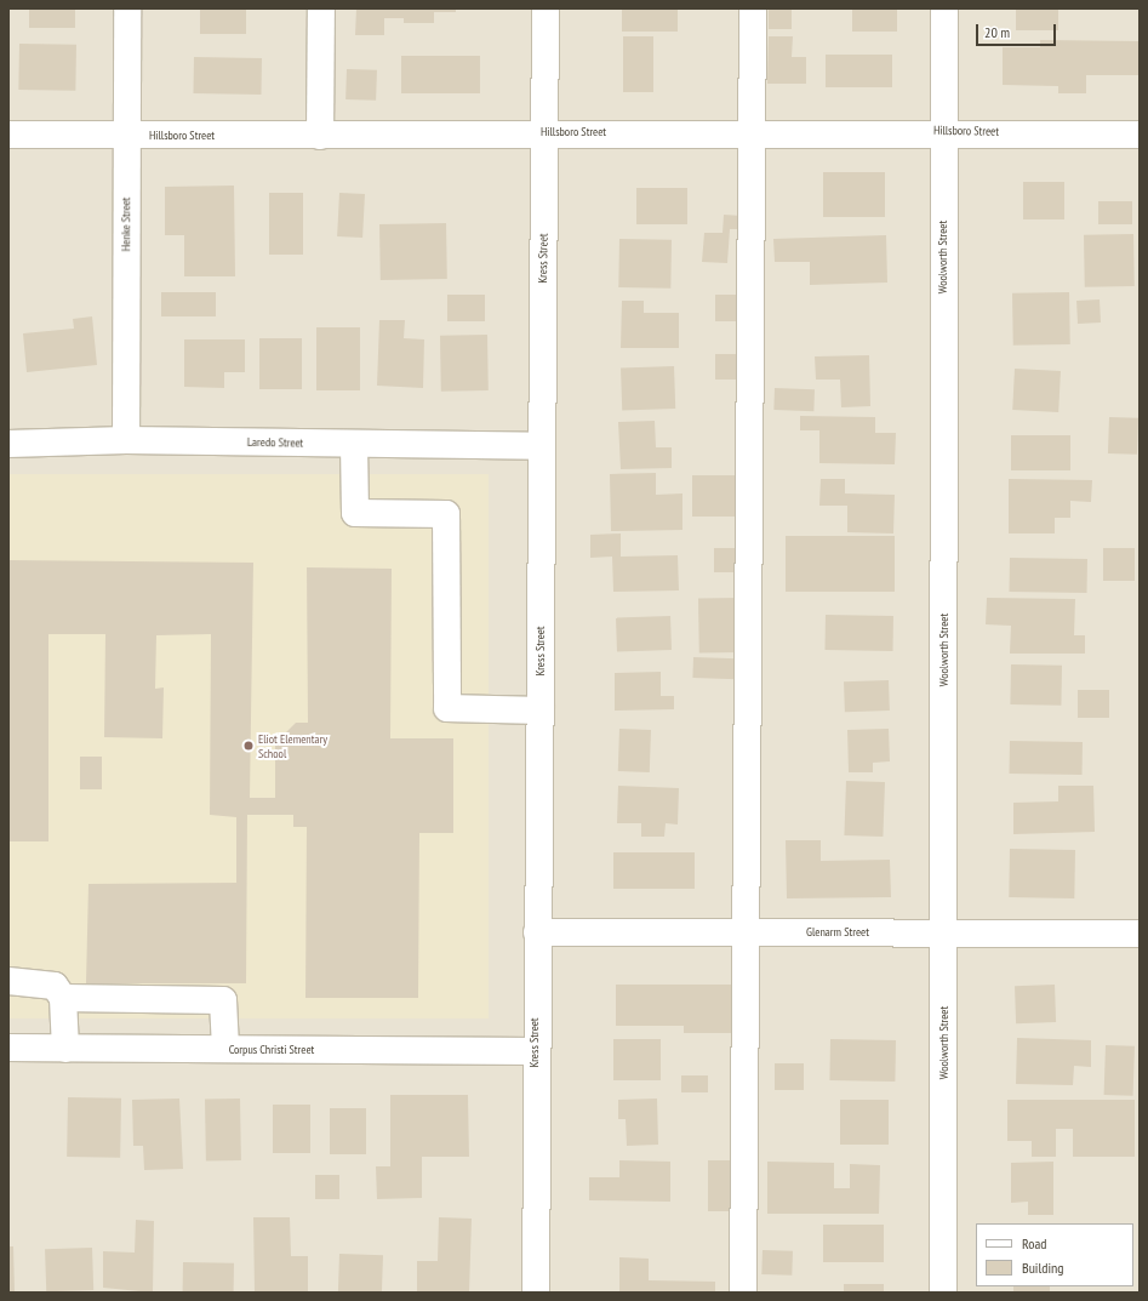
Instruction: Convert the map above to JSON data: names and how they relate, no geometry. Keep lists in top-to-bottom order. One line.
{"streets":{"street":["Hillsboro Street","Henke Street","Woolworth Street","Kress Street","Laredo Street","Glenarm Street","Corpus Christi Street"]},"crossings":[["Hillsboro Street","Henke Street"],["Hillsboro Street","Woolworth Street"],["Hillsboro Street","Kress Street"],["Henke Street","Laredo Street"],["Woolworth Street","Glenarm Street"],["Kress Street","Laredo Street"],["Kress Street","Glenarm Street"],["Kress Street","Corpus Christi Street"]],"places":["Eliot Elementary School"],"legend":["Road","Building"],"scale_bar":"20 m"}
